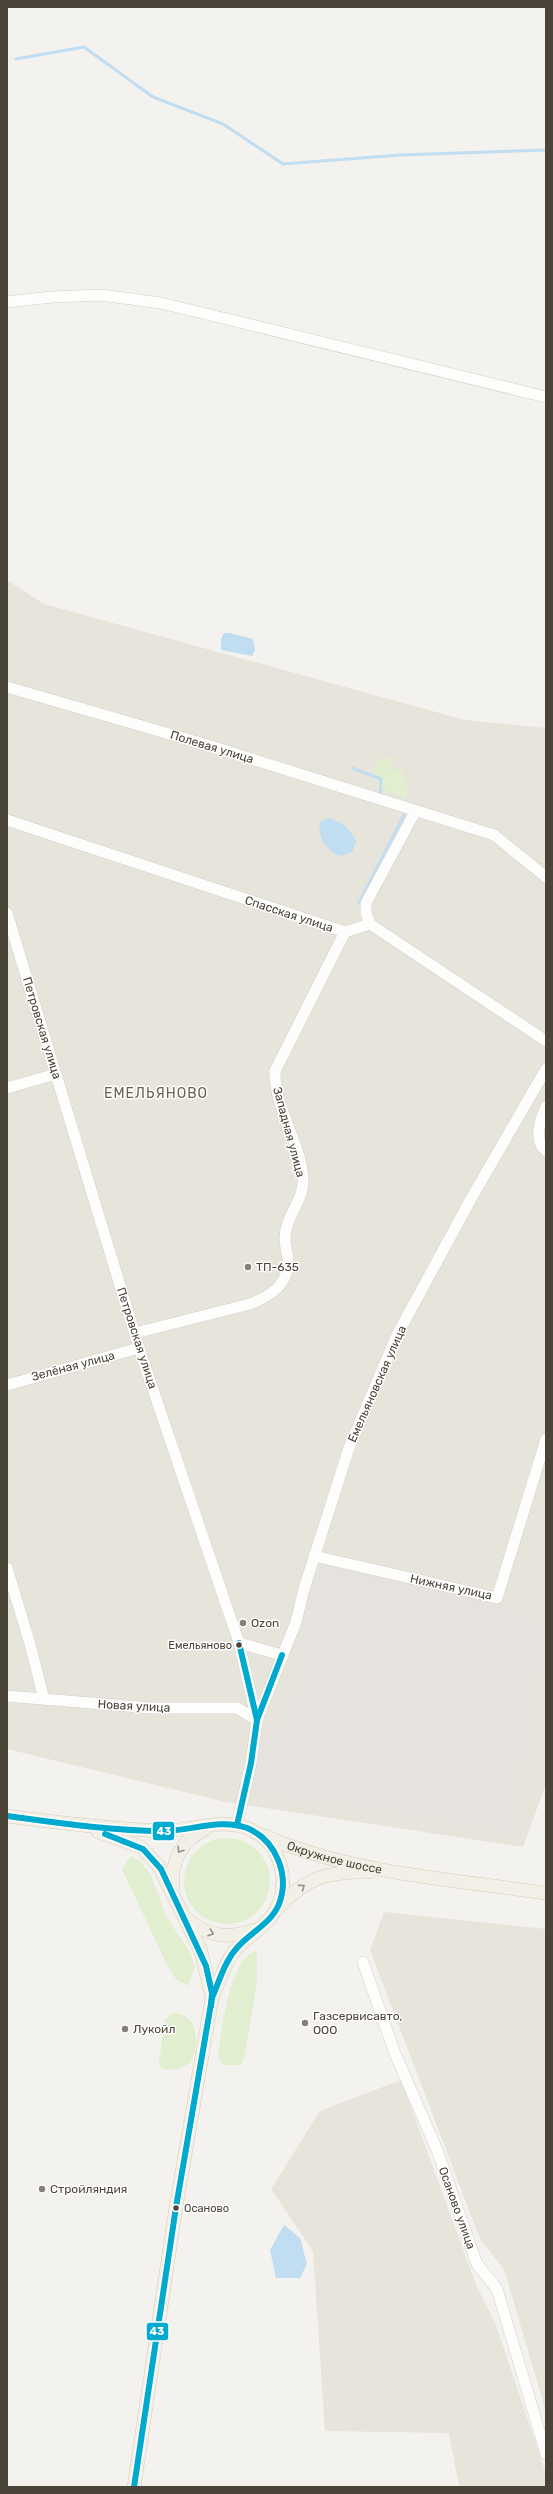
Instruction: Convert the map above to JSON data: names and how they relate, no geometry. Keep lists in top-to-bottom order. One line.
{"streets":{"main road":["Окружное шоссе"],"street":["Полевая улица","Спасская улица","Петровская улица","Западная улица","Зелёная улица","Емельяновская улица","Нижняя улица","Новая улица","Осаново улица"]},"crossings":[["Спасская улица","Западная улица"],["Петровская улица","Западная улица"],["Петровская улица","Зелёная улица"],["Петровская улица","Емельяновская улица"],["Петровская улица","Новая улица"],["Петровская улица","Окружное шоссе"],["Емельяновская улица","Нижняя улица"],["Емельяновская улица","Новая улица"]],"districts":["ЕМЕЛЬЯНОВО"],"places":["ТП-635","Ozon","Емельяново","Газсервисавто, ООО","Лукойл","Стройляндия","Осаново"],"lines":["transit line 43"]}
